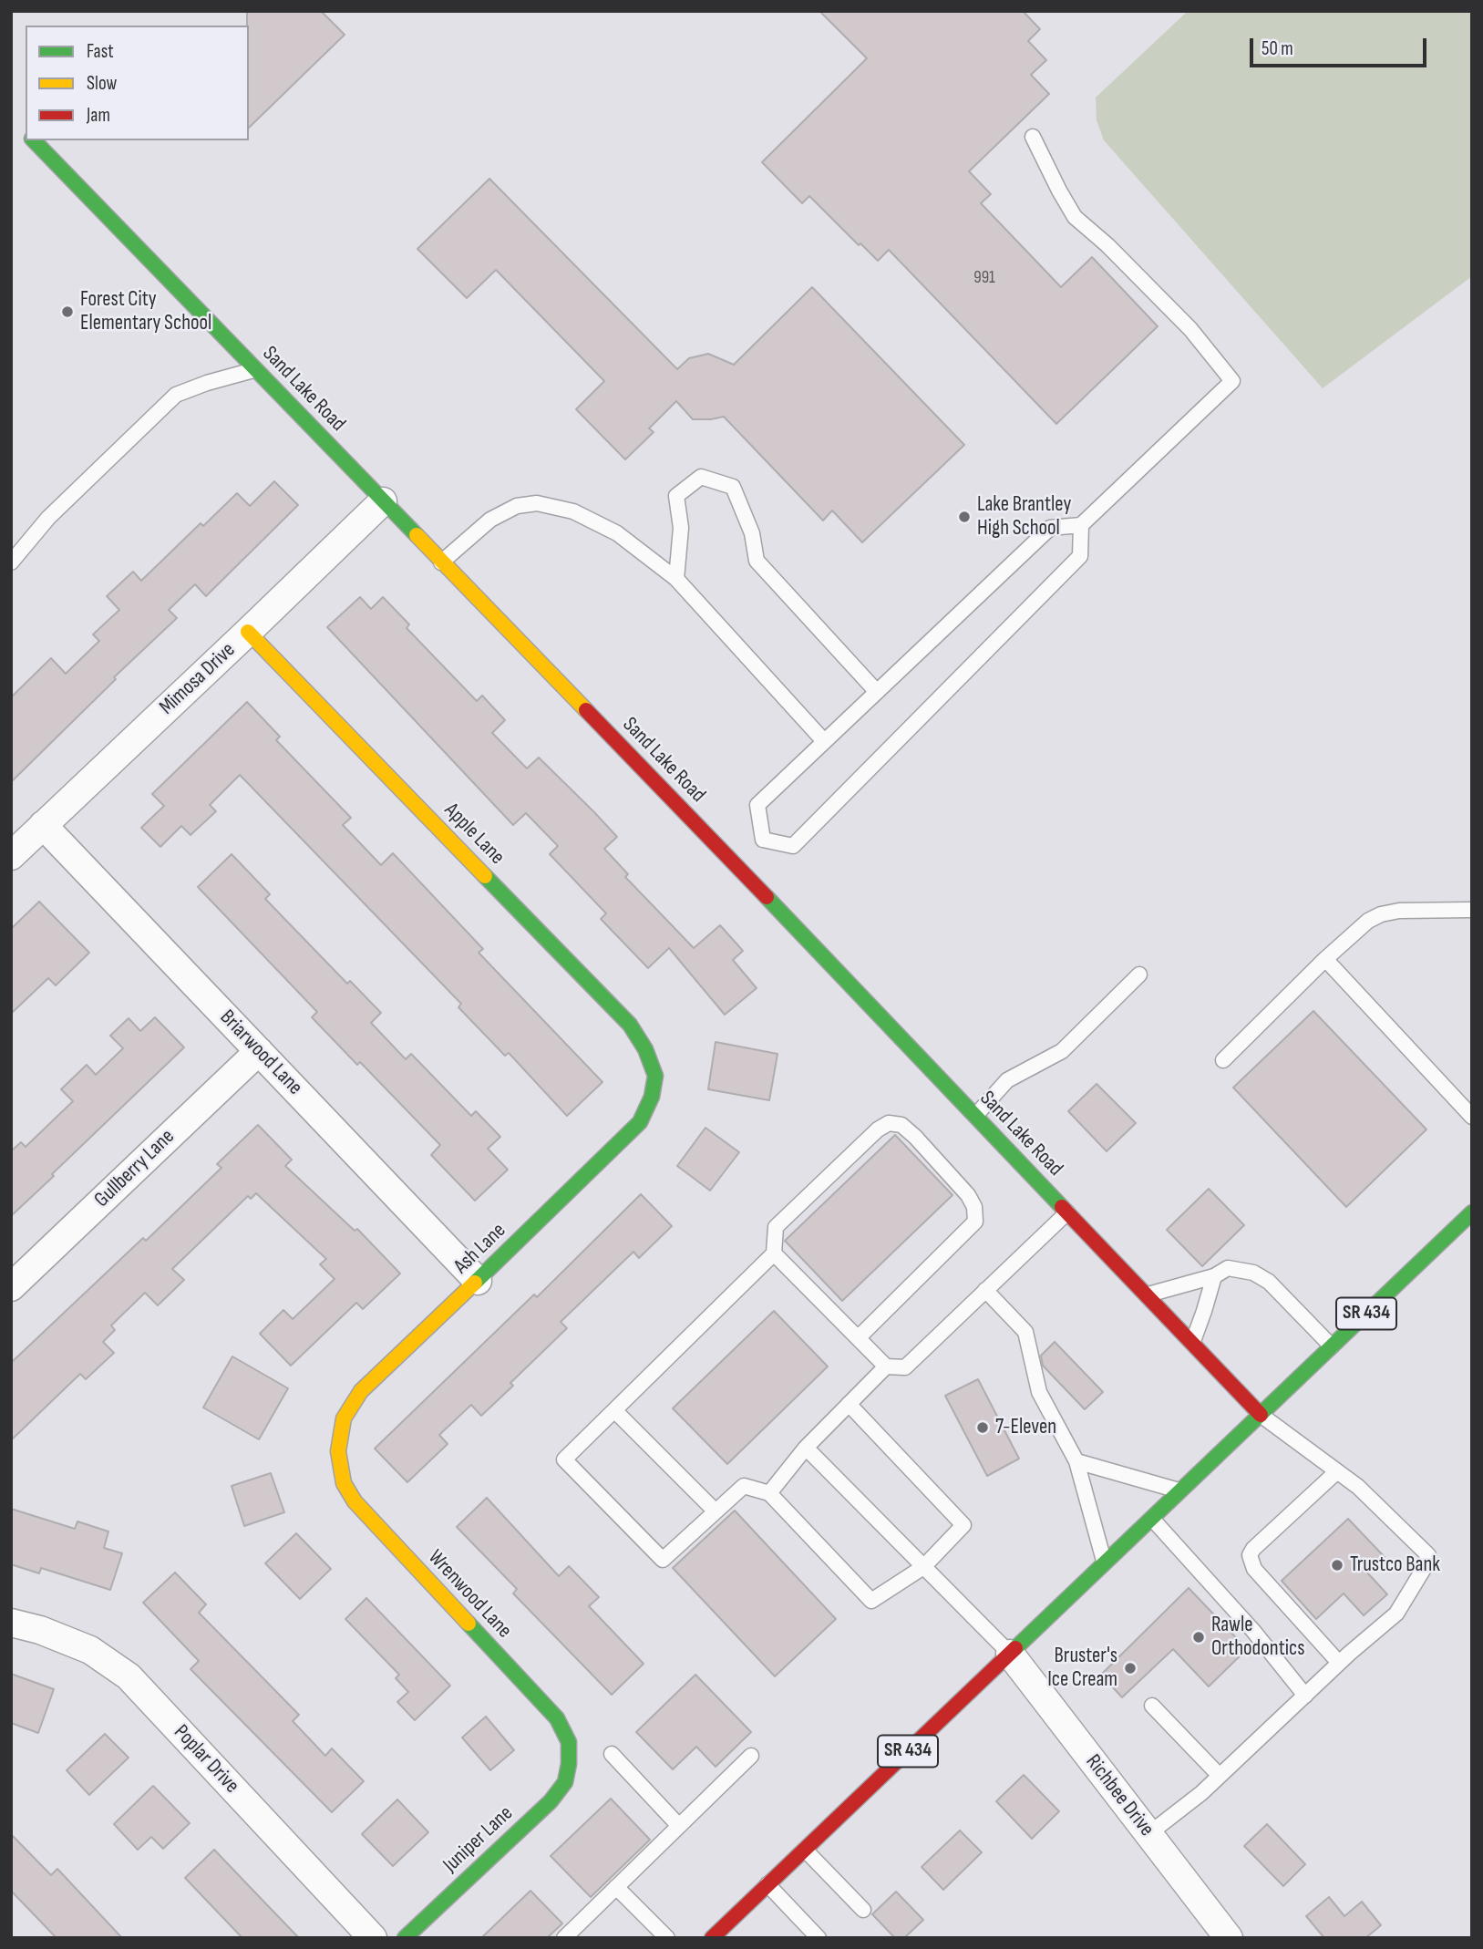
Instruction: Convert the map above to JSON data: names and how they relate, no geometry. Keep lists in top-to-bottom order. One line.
{"streets":{"street":["Sand Lake Road","Mimosa Drive","Apple Lane","Briarwood Lane","Gullberry Lane","Ash Lane","SR 434","Wrenwood Lane","Poplar Drive","Richbee Drive","Juniper Lane"]},"crossings":[["Sand Lake Road","Mimosa Drive"],["Sand Lake Road","SR 434"],["Mimosa Drive","Apple Lane"],["Mimosa Drive","Briarwood Lane"],["Apple Lane","Ash Lane"],["Briarwood Lane","Gullberry Lane"],["Briarwood Lane","Ash Lane"],["Ash Lane","Wrenwood Lane"],["SR 434","Richbee Drive"],["Wrenwood Lane","Juniper Lane"]],"places":["Forest City Elementary School","Lake Brantley High School","7-Eleven","Trustco Bank","Rawle Orthodontics","Bruster's Ice Cream"],"house_numbers":["991"],"legend":["Fast","Slow","Jam"],"scale_bar":"50 m"}
